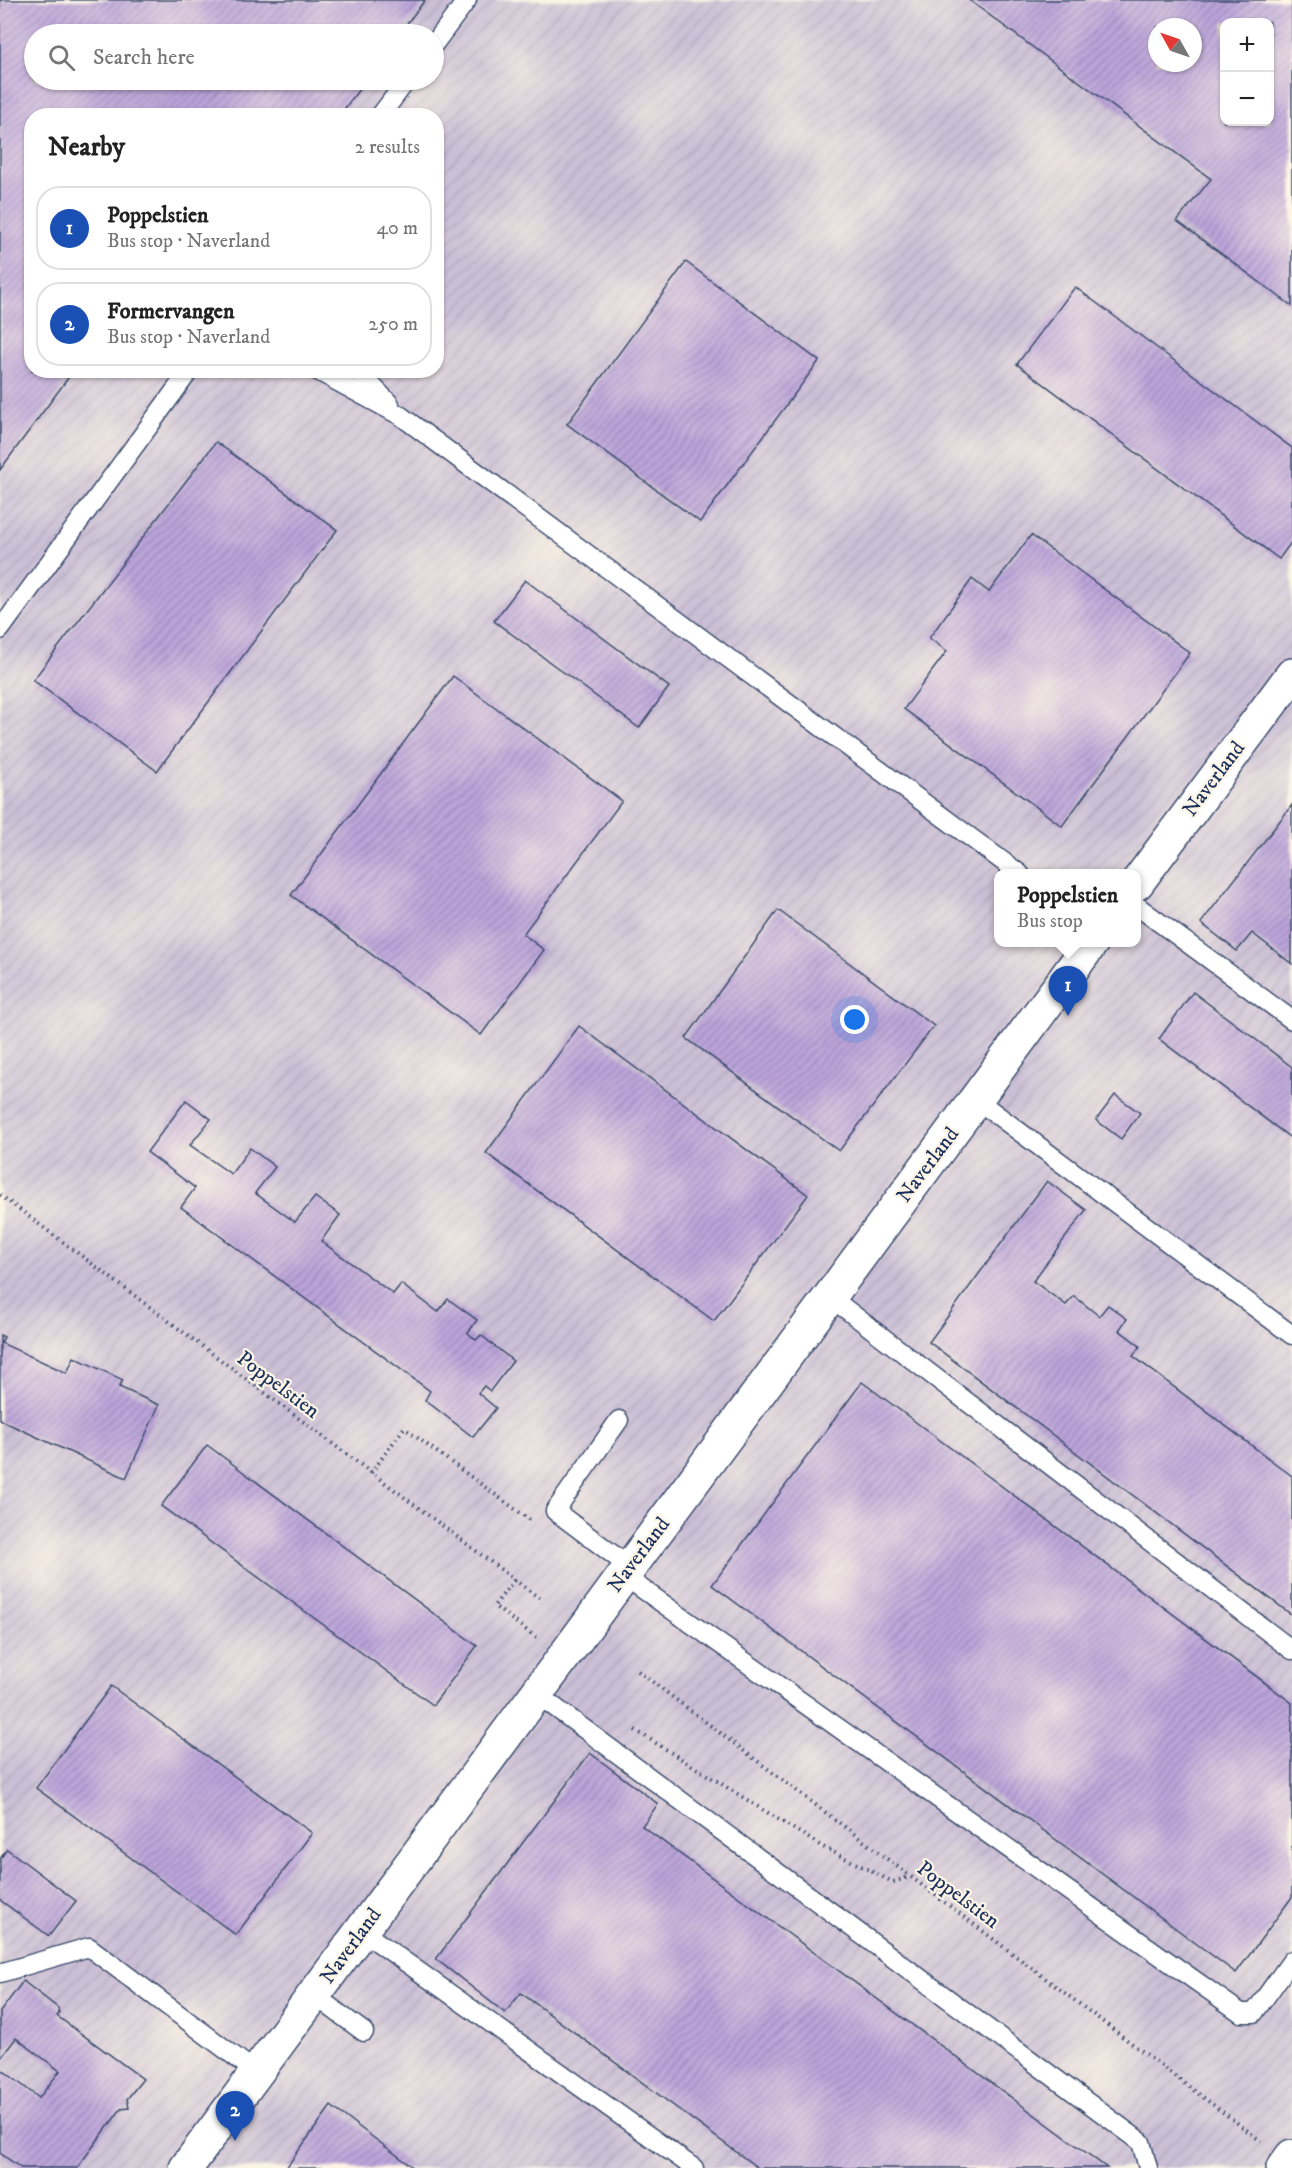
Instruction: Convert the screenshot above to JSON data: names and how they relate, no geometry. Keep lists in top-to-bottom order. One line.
{"streets":{"street":["Naverland"],"path":["Poppelstien"]},"north":"top left","page":{"map_buttons":["+","−"],"search":"Search here","heading":["Nearby","2 results"],"list":[{"mark":"1","name":"Poppelstien","note":"Bus stop · Naverland","value":"40 m"},{"mark":"2","name":"Formervangen","note":"Bus stop · Naverland","value":"250 m"}],"popup":["Poppelstien","Bus stop"],"pins":["1","2"]}}
